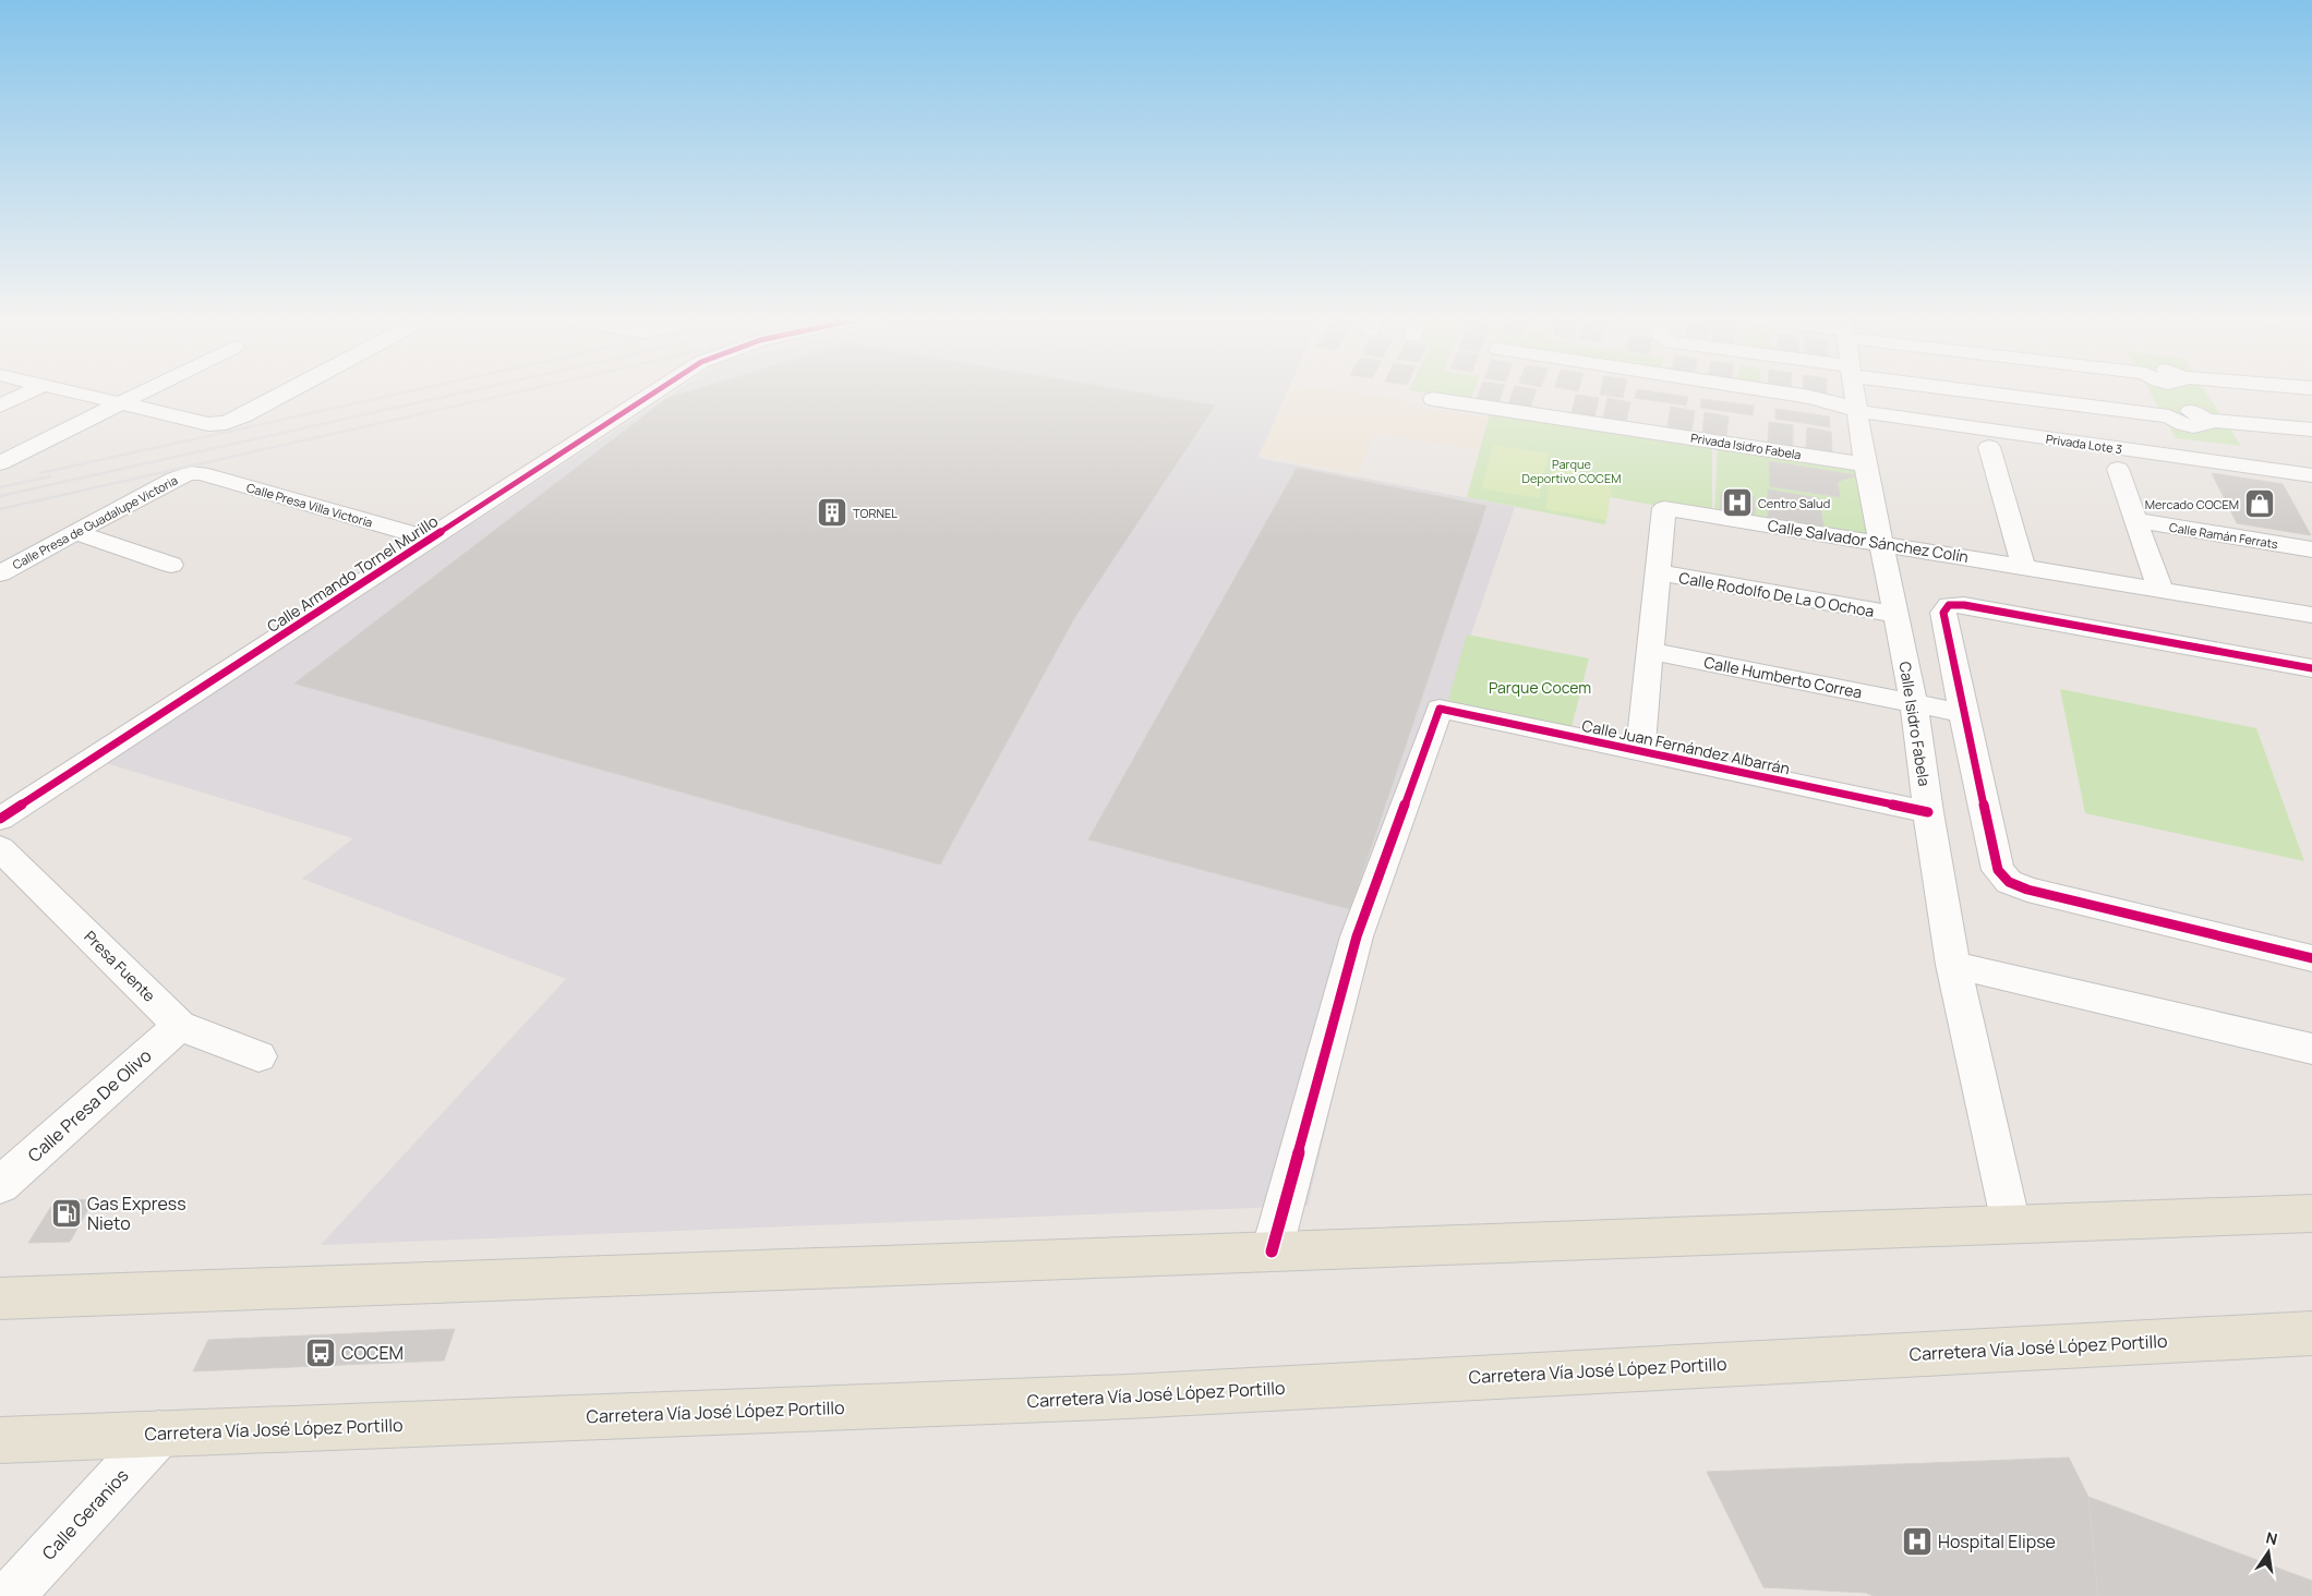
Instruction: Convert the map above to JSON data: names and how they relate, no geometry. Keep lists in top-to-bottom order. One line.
{"streets":{"main road":["Carretera Vía José López Portillo"],"street":["Privada Lote 3","Privada Isidro Fabela","Calle Presa Villa Victoria","Calle Presa de Guadalupe Victoria","Calle Ramán Ferrats","Calle Salvador Sánchez Colín","Calle Armando Tornel Murillo","Calle Rodolfo De La O Ochoa","Calle Humberto Correa","Calle Isidro Fabela","Calle Juan Fernández Albarrán","Presa Fuente","Calle Presa De Olivo","Calle Geranios"]},"crossings":[["Privada Lote 3","Calle Isidro Fabela"],["Privada Isidro Fabela","Calle Isidro Fabela"],["Calle Presa Villa Victoria","Calle Presa de Guadalupe Victoria"],["Calle Presa Villa Victoria","Calle Armando Tornel Murillo"],["Calle Salvador Sánchez Colín","Calle Rodolfo De La O Ochoa"],["Calle Salvador Sánchez Colín","Calle Humberto Correa"],["Calle Salvador Sánchez Colín","Calle Isidro Fabela"],["Calle Salvador Sánchez Colín","Calle Juan Fernández Albarrán"],["Calle Rodolfo De La O Ochoa","Calle Isidro Fabela"],["Calle Humberto Correa","Calle Isidro Fabela"],["Calle Isidro Fabela","Calle Juan Fernández Albarrán"],["Presa Fuente","Calle Presa De Olivo"],["Carretera Vía José López Portillo","Calle Geranios"]],"parks":["Parque Deportivo COCEM","Parque Cocem"],"places":{"hospital":["Centro Salud","Hospital Elipse"],"shop":["Mercado COCEM"],"building":["TORNEL"],"fuel station":["Gas Express Nieto"],"bus stop":["COCEM"]},"north":"top"}
